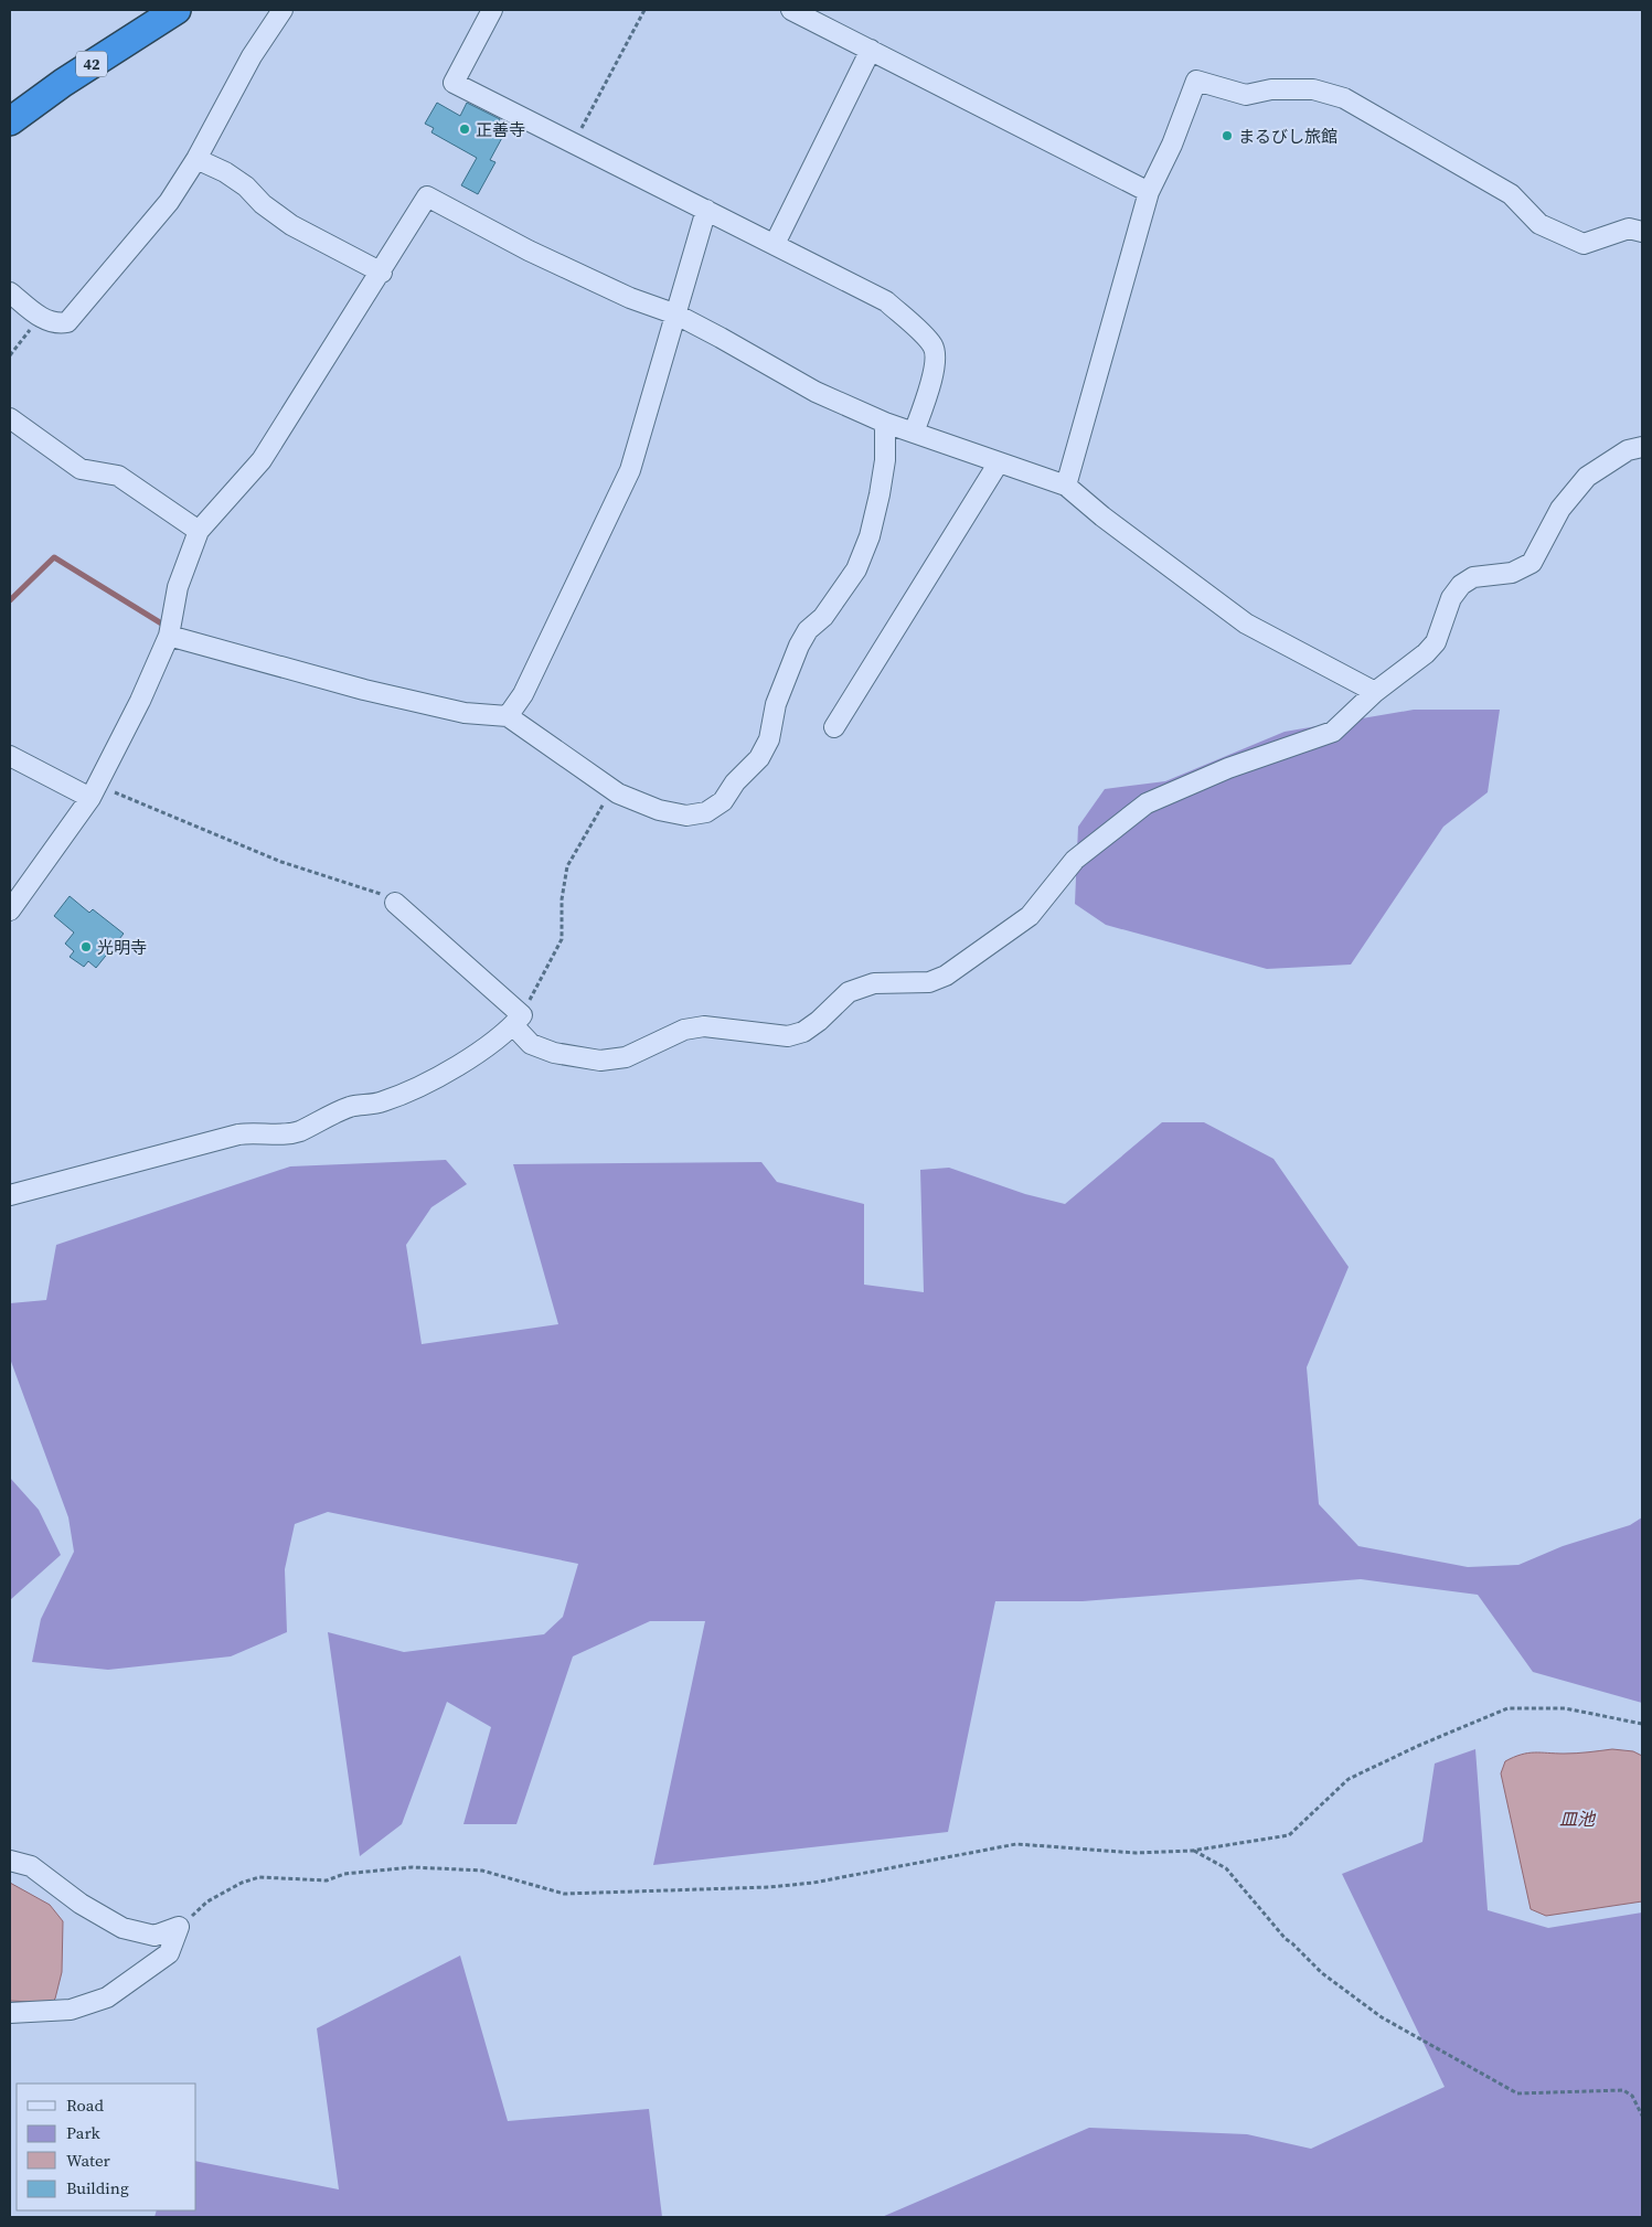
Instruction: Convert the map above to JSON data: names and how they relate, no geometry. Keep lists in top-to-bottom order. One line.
{"streets":{"highway":["42"]},"water":["皿池"],"places":["正善寺","まるびし旅館","光明寺"],"legend":["Road","Park","Water","Building"]}
